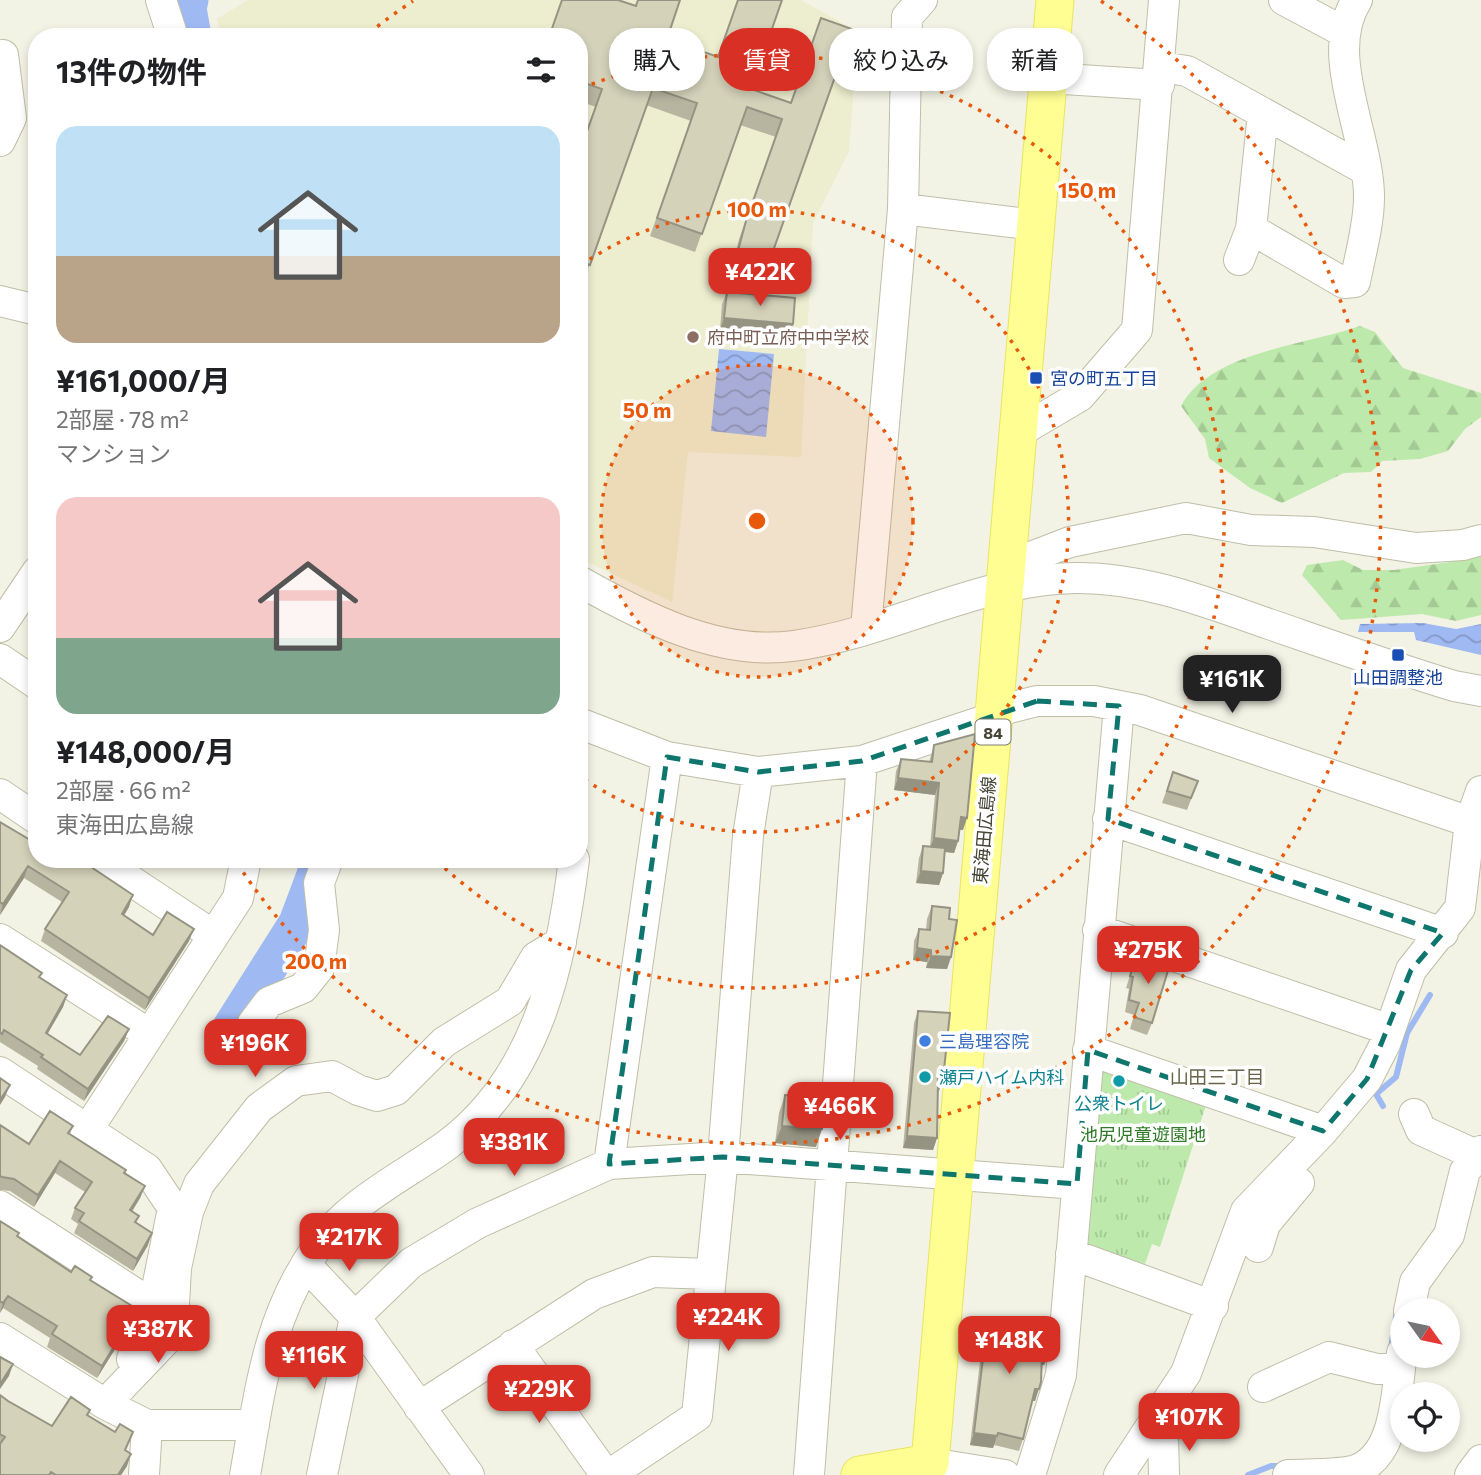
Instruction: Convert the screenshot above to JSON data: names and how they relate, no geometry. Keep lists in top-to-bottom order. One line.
{"streets":{"main road":["84","東海田広島線"]},"districts":["山田三丁目"],"parks":["池尻児童遊園地"],"places":{"other":["府中町立府中中学校","三島理容院","瀬戸ハイム内科","公衆トイレ"],"transit":["宮の町五丁目","山田調整池"]},"north":"bottom right","page":{"chip":["購入","賃貸","絞り込み","新着"],"heading":"13件の物件","list":[{"name":"¥161,000/月","note":"2部屋 · 78 m² · マンション"},{"name":"¥148,000/月","note":"2部屋 · 66 m² · 東海田広島線"}],"price":["¥422K","¥161K","¥275K","¥196K","¥466K","¥381K","¥217K","¥224K","¥387K","¥148K","¥116K","¥229K","¥107K"]},"rings":["150 m","100 m","50 m","200 m"]}
